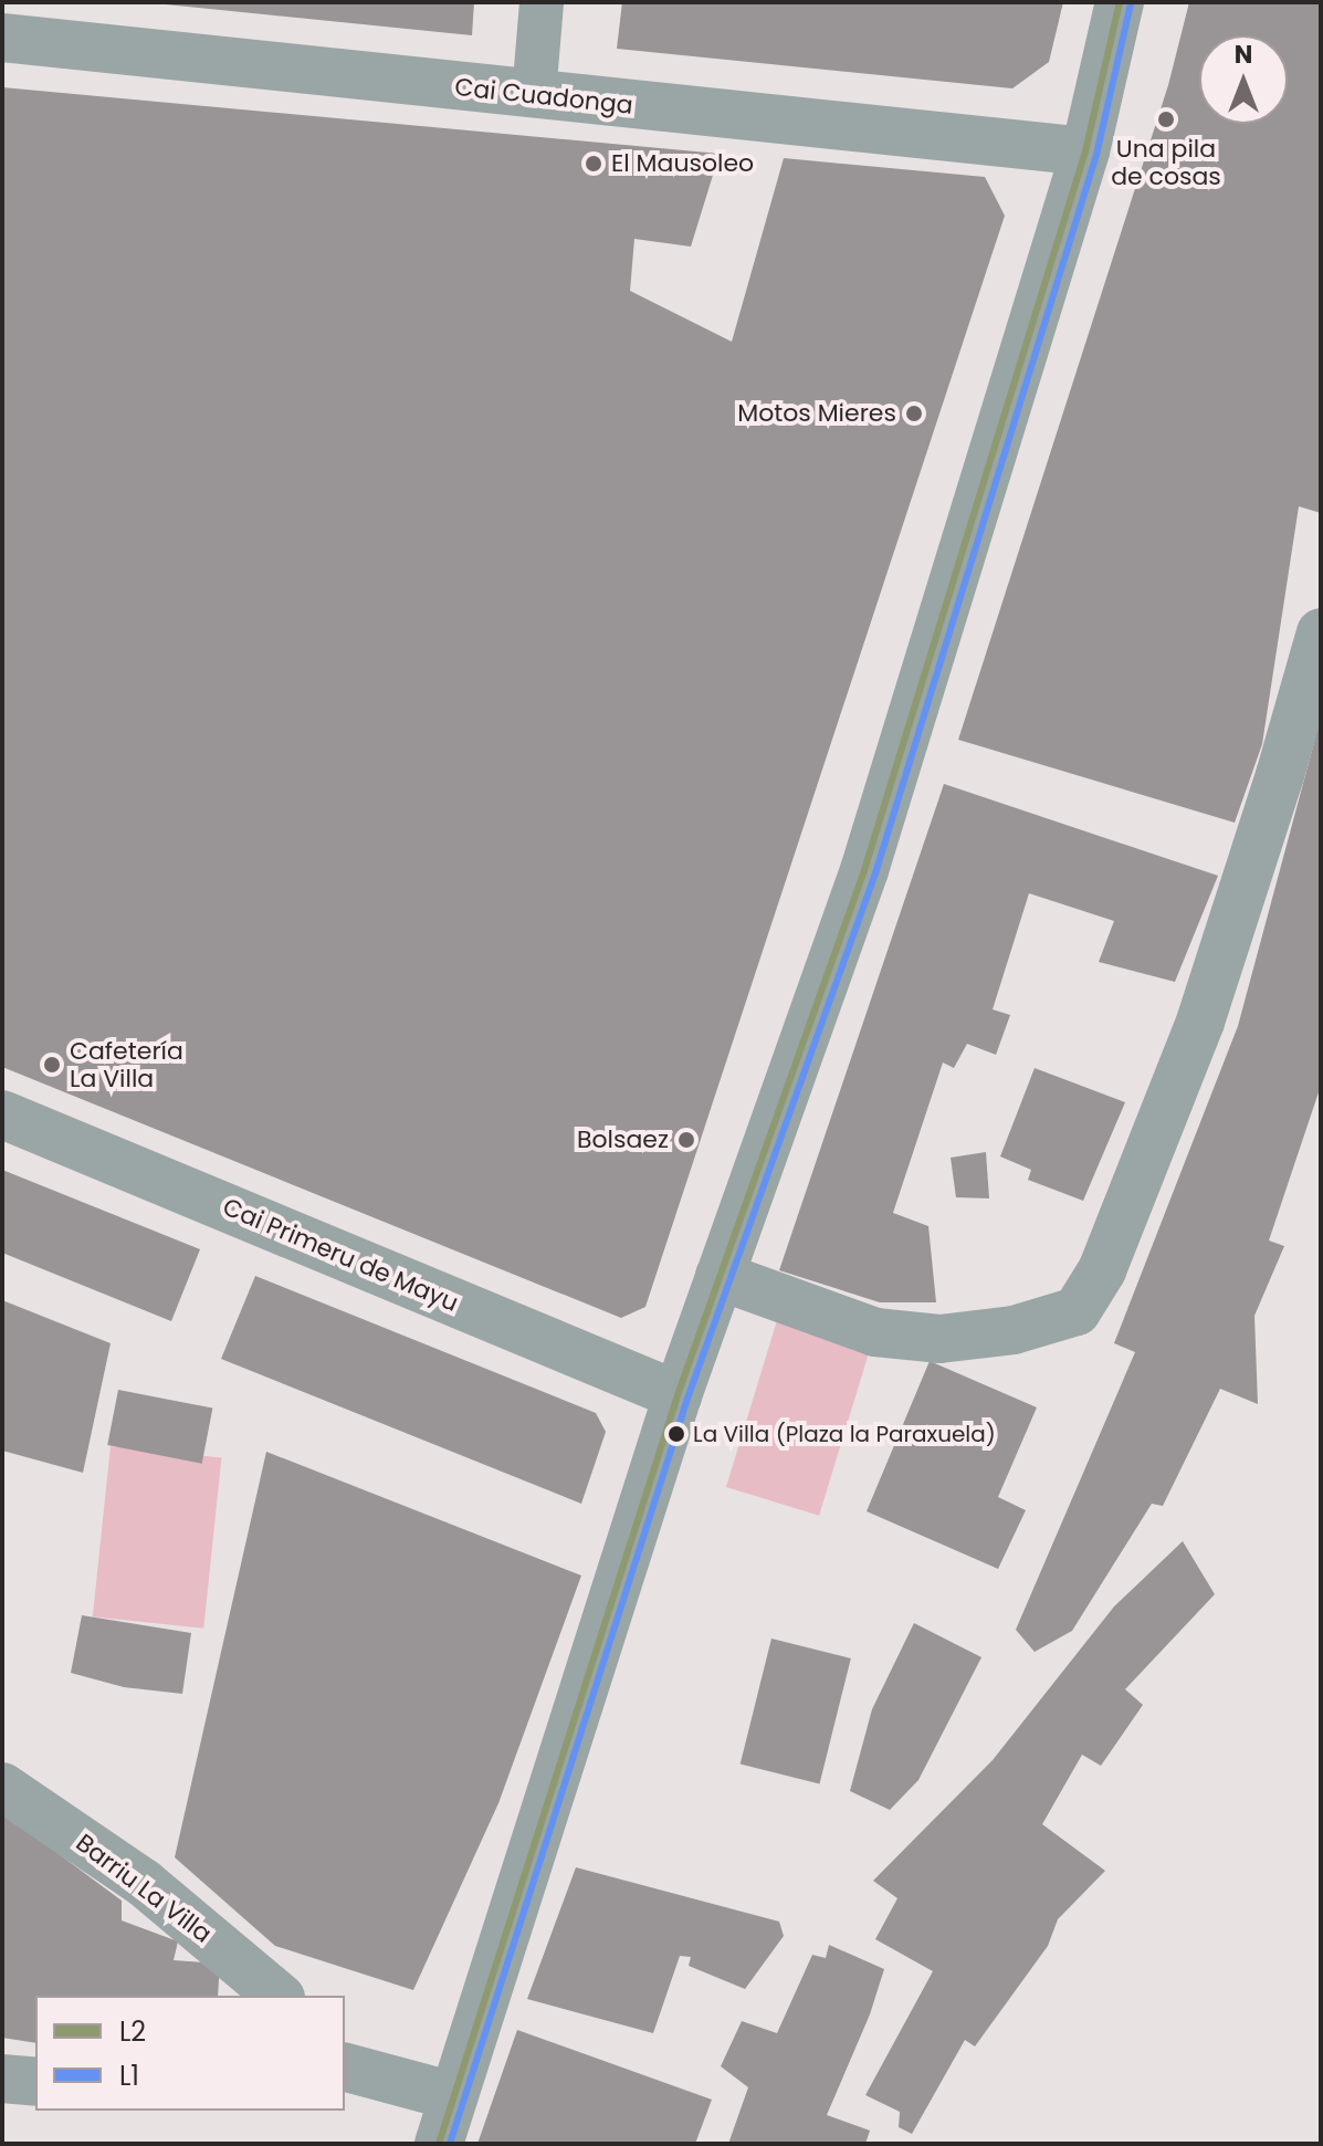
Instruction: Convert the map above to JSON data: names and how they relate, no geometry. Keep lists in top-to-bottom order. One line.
{"streets":{"street":["Cai Cuadonga","Cai Primeru de Mayu","Barriu La Villa"]},"places":["Una pila de cosas","El Mausoleo","Motos Mieres","Cafetería La Villa","Bolsaez","La Villa (Plaza la Paraxuela)"],"lines":["transit line L2","transit line L1"],"legend":["L2","L1"],"north":"top"}
